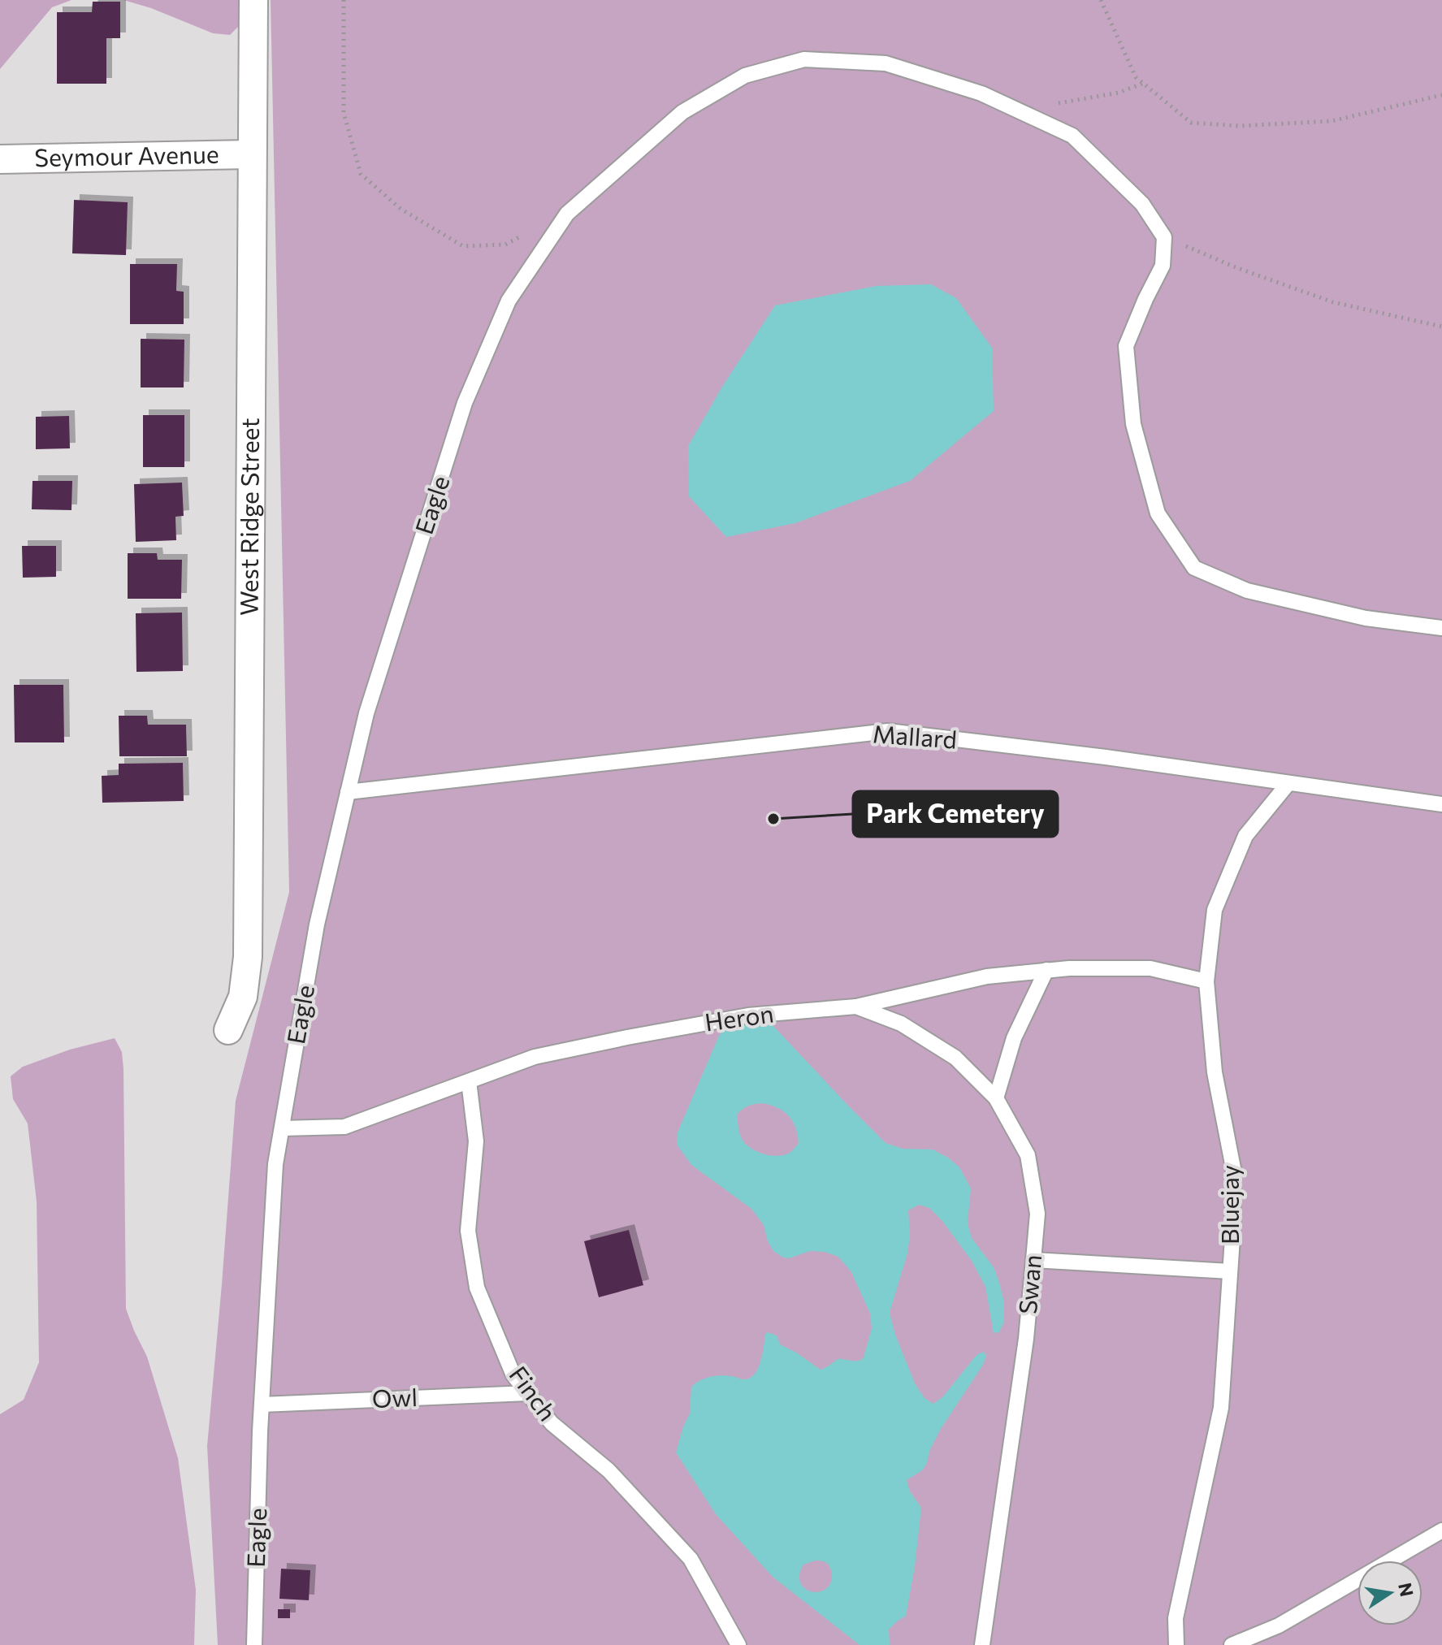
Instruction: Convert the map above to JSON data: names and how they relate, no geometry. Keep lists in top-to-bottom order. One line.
{"streets":{"street":["Seymour Avenue","West Ridge Street"],"lane":["Eagle","Mallard","Heron","Bluejay","Swan","Finch","Owl"]},"crossings":[["Seymour Avenue","West Ridge Street"],["Eagle","Mallard"],["Eagle","Heron"],["Eagle","Owl"],["Mallard","Bluejay"],["Heron","Bluejay"],["Heron","Swan"],["Heron","Finch"],["Finch","Owl"]],"places":["Park Cemetery"],"north":"right"}
